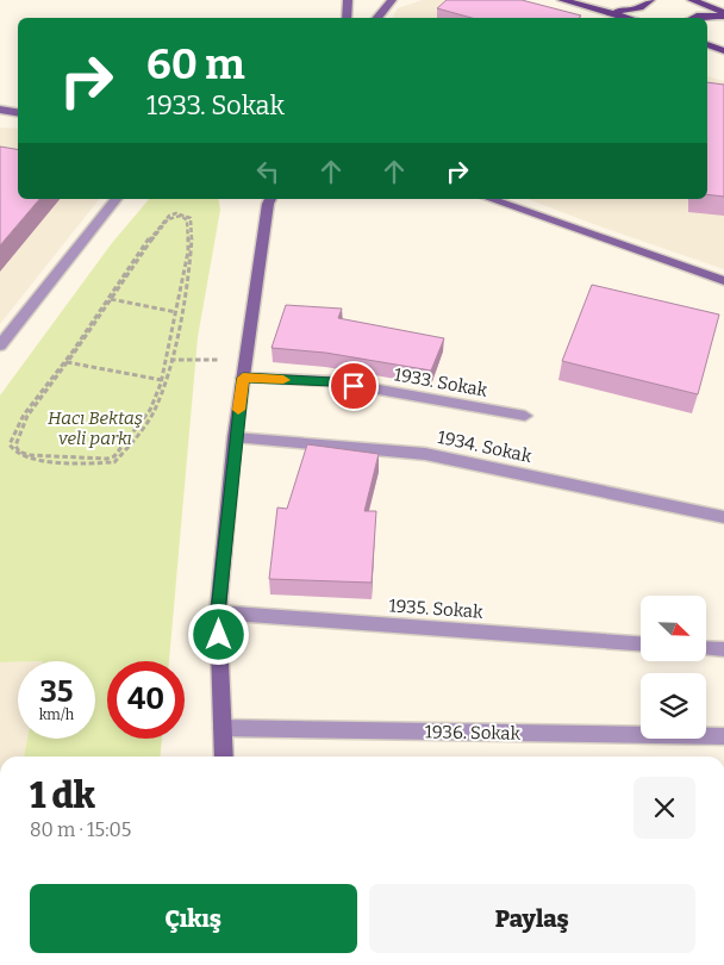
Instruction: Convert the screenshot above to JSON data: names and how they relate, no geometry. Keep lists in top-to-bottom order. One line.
{"streets":{"street":["1933. Sokak","1934. Sokak","1935. Sokak","1936. Sokak"]},"parks":["Hacı Bektaş veli parkı"],"north":"bottom right","page":{"turn":["60 m","1933. Sokak"],"speed":"35 km/h","limit":"40","heading":["1 dk","80 m · 15:05"],"buttons":["Çıkış","Paylaş"]}}
